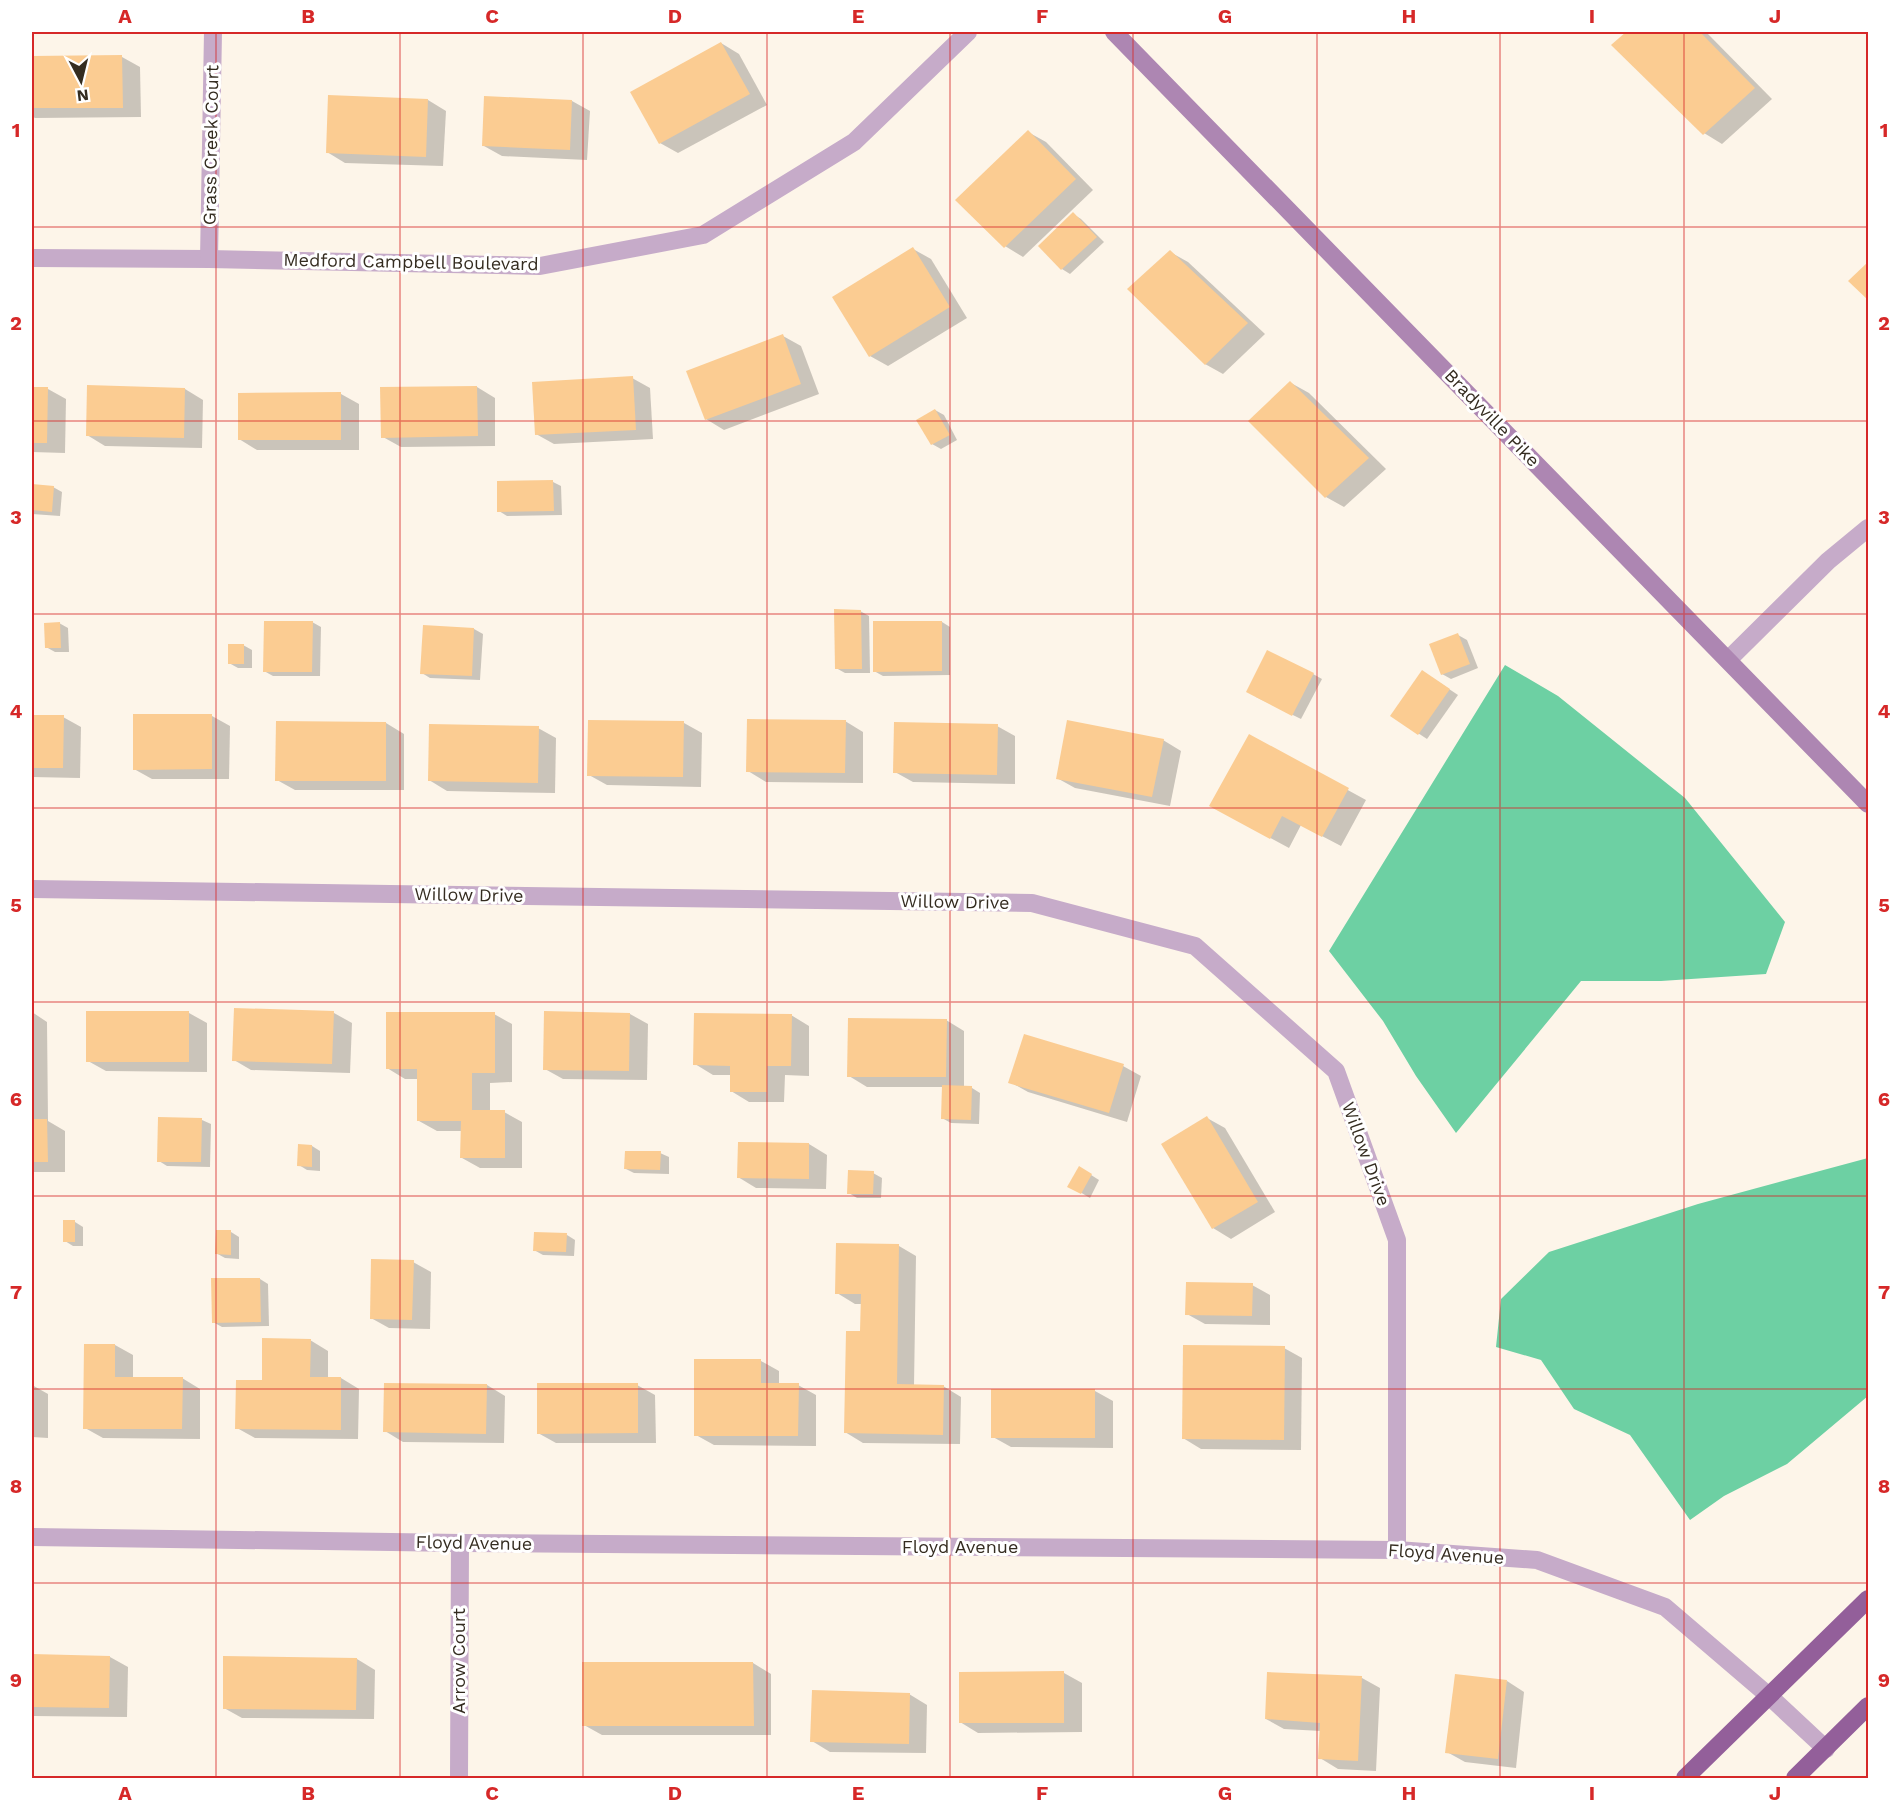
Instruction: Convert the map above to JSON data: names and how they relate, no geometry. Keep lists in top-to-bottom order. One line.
{"streets":{"main road":["Bradyville Pike"],"street":["Grass Creek Court","Medford Campbell Boulevard","Willow Drive","Floyd Avenue","Arrow Court"]},"crossings":[["Grass Creek Court","Medford Campbell Boulevard"],["Willow Drive","Floyd Avenue"],["Floyd Avenue","Arrow Court"]],"north":"bottom","grid":{"columns":["A","B","C","D","E","F","G","H","I","J"],"rows":["1","2","3","4","5","6","7","8","9"]}}
